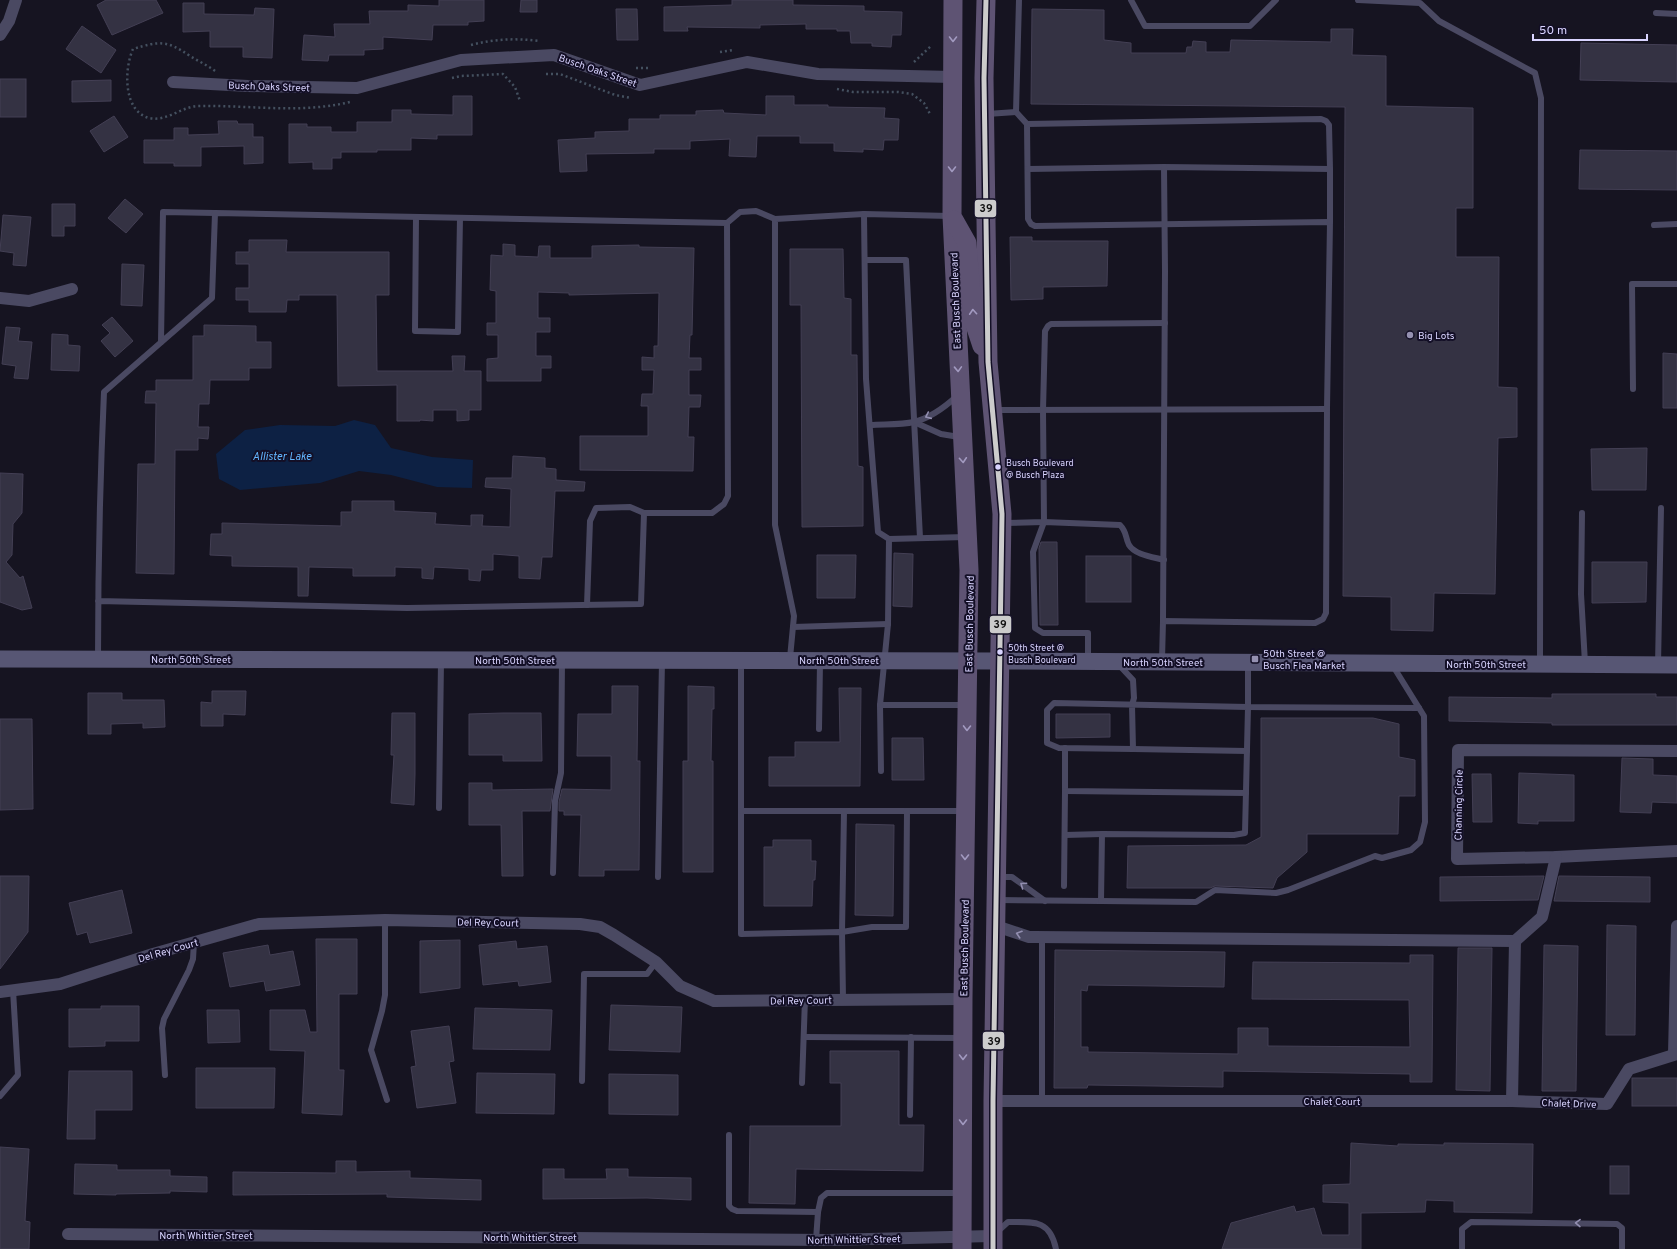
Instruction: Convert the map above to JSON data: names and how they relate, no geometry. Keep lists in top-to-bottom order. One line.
{"streets":{"main road":["East Busch Boulevard"],"street":["Busch Oaks Street","North 50th Street","Channing Circle","Del Rey Court","Chalet Court","Chalet Drive","North Whittier Street"]},"crossings":[["Busch Oaks Street","East Busch Boulevard"],["East Busch Boulevard","North 50th Street"],["East Busch Boulevard","Del Rey Court"],["East Busch Boulevard","North Whittier Street"],["Chalet Court","Chalet Drive"]],"water":["Allister Lake"],"places":{"other":["Big Lots","Busch Boulevard @ Busch Plaza","50th Street @ Busch Boulevard"],"transit":["50th Street @ Busch Flea Market"]},"lines":["transit line 39"],"scale_bar":"50 m"}
